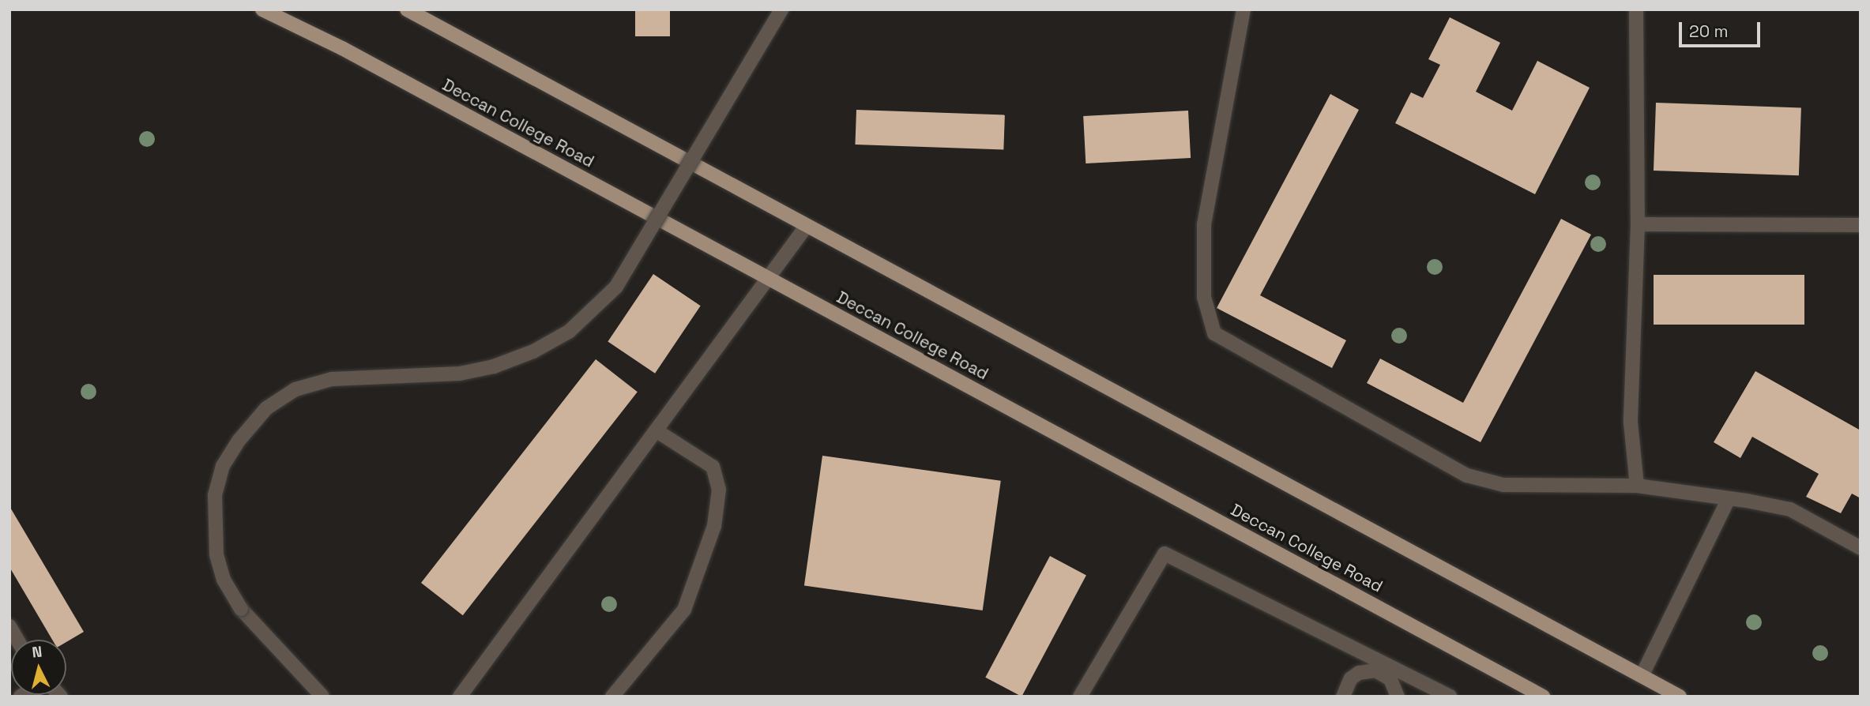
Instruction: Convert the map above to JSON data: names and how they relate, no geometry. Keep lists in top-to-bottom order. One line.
{"streets":{"main road":["Deccan College Road"]},"scale_bar":"20 m","north":"top"}
